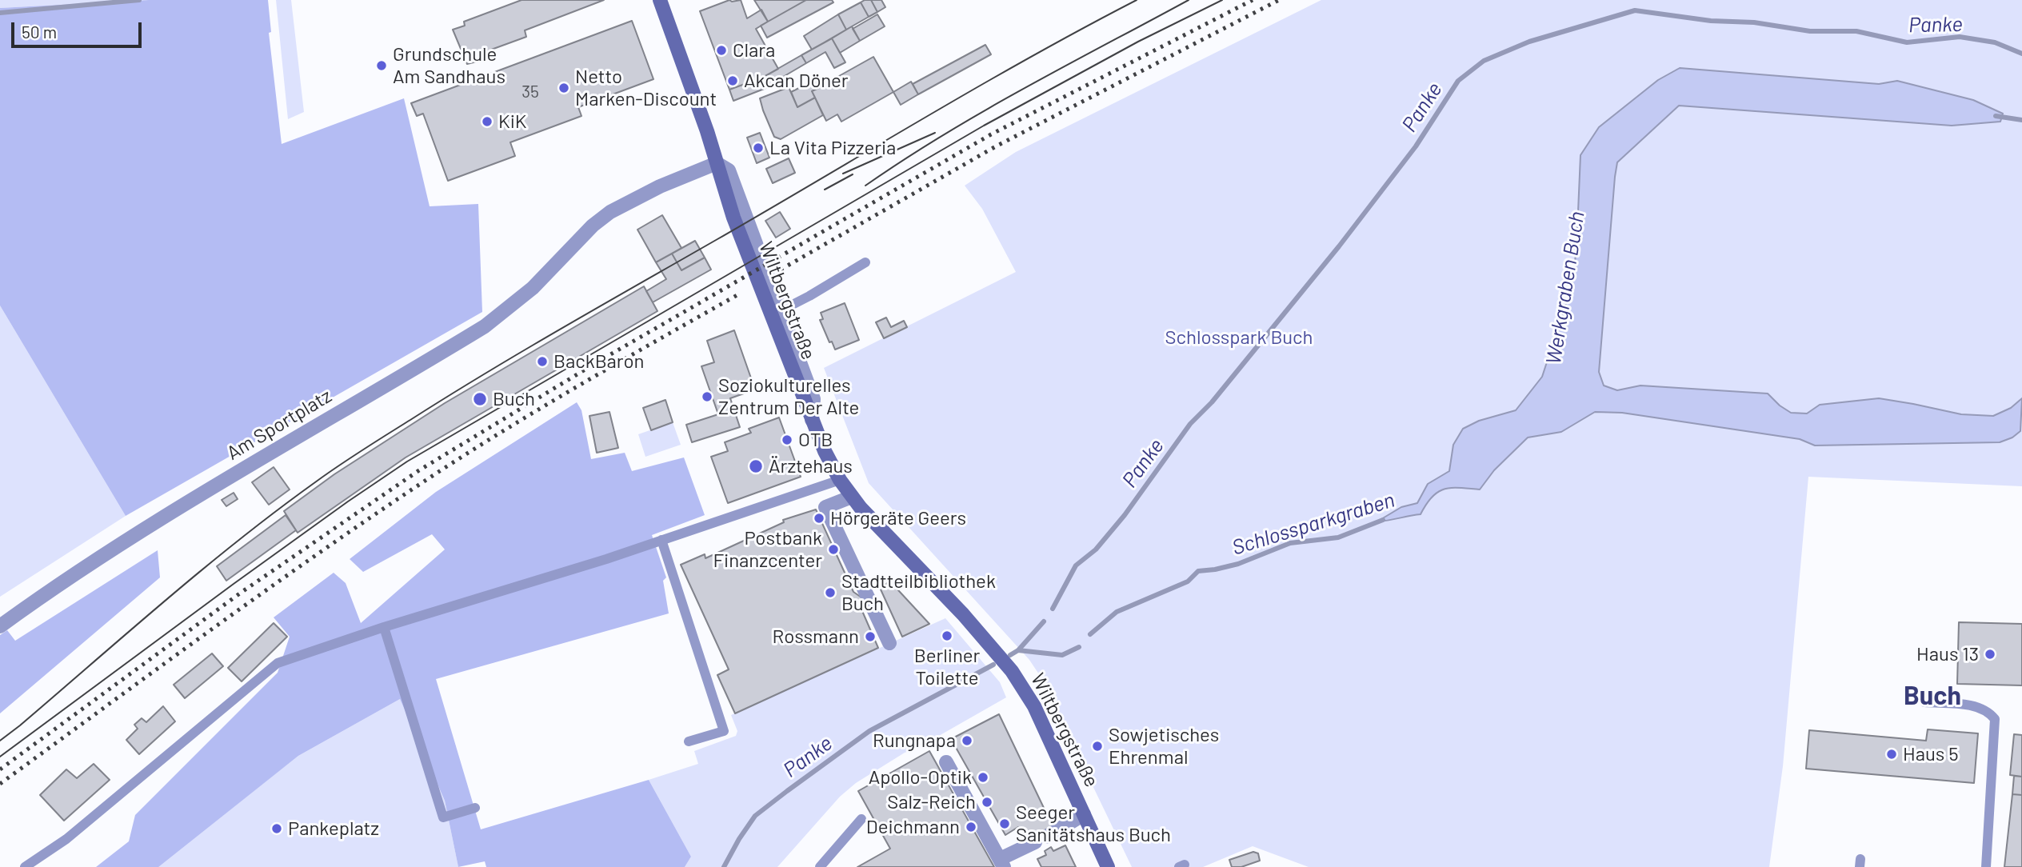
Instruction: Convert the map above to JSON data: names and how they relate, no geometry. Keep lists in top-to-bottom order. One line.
{"streets":{"main road":["Wiltbergstraße"],"street":["Am Sportplatz"]},"crossings":[["Wiltbergstraße","Am Sportplatz"]],"districts":["Buch"],"water":["Panke","Werkgraben Buch","Schlossparkgraben"],"parks":["Schlosspark Buch"],"places":["Clara","Grundschule Am Sandhaus","Akcan Döner","Netto Marken-Discount","KiK","La Vita Pizzeria","BackBaron","Soziokulturelles Zentrum Der Alte","Buch","OTB","Ärztehaus","Hörgeräte Geers","Postbank Finanzcenter","Stadtteilbibliothek Buch","Berliner Toilette","Rossmann","Haus 13","Rungnapa","Sowjetisches Ehrenmal","Haus 5","Apollo-Optik","Salz-Reich","Seeger Sanitätshaus Buch","Deichmann","Pankeplatz"],"house_numbers":["35"],"scale_bar":"50 m"}
